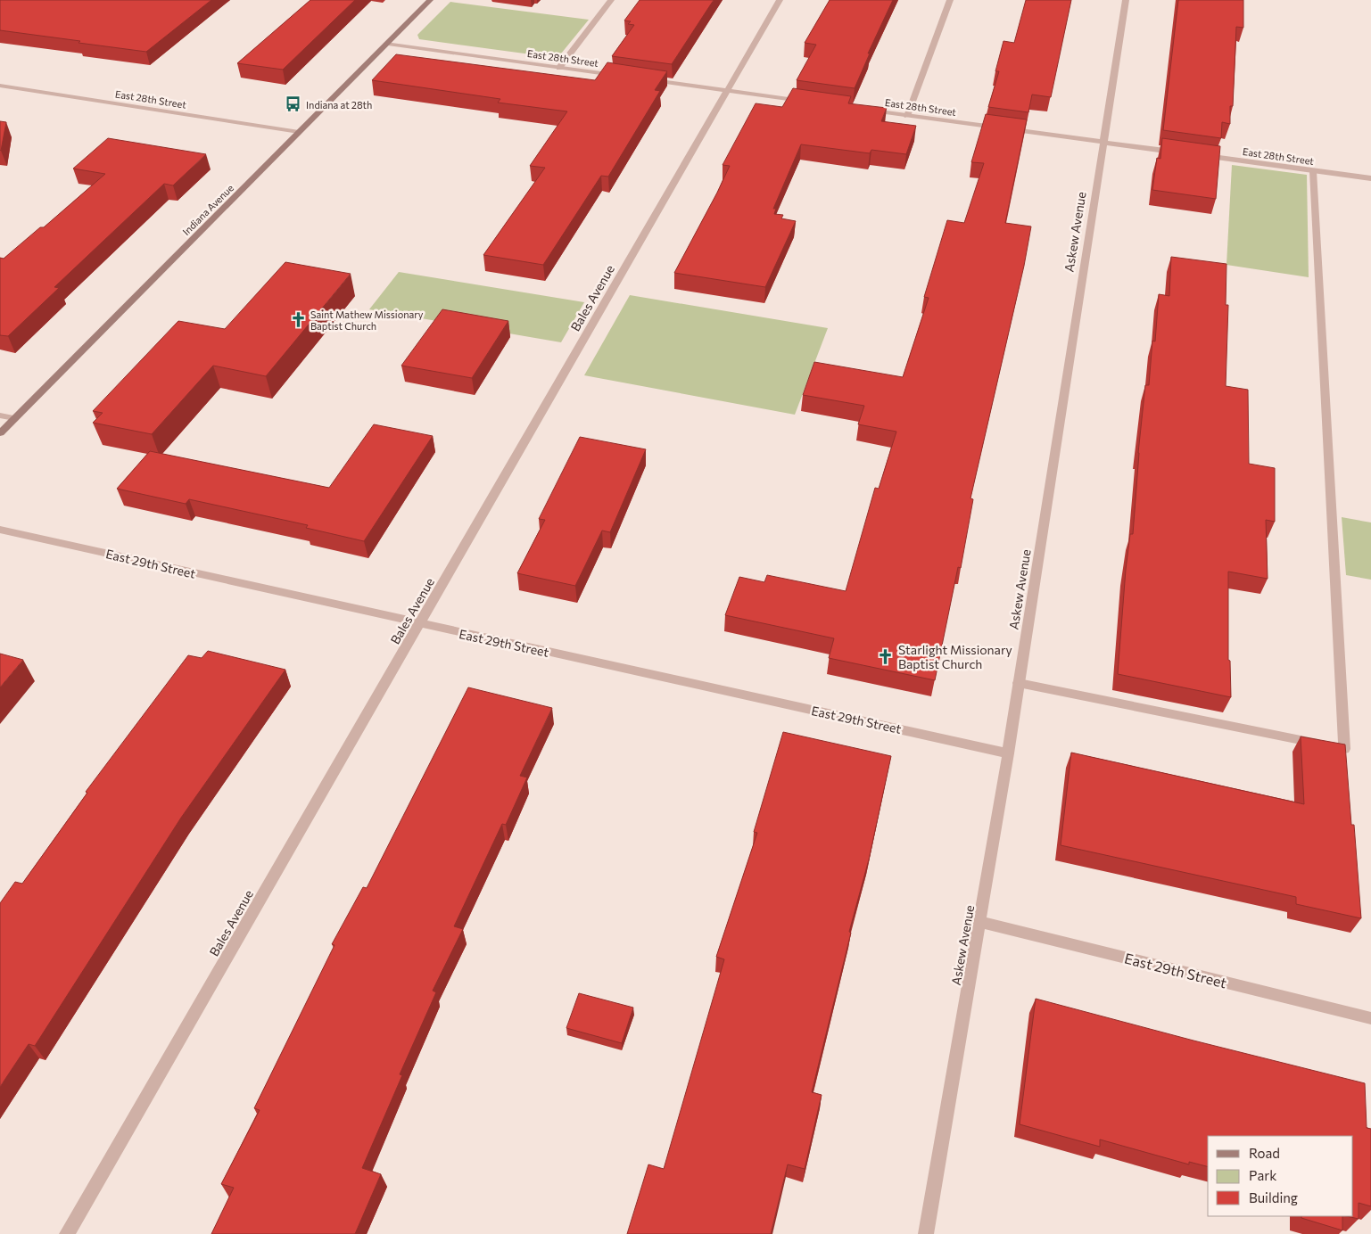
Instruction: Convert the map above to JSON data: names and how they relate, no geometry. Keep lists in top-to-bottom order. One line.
{"streets":{"street":["East 28th Street","Indiana Avenue","Askew Avenue","Bales Avenue","East 29th Street"]},"crossings":[["East 28th Street","Indiana Avenue"],["East 28th Street","Askew Avenue"],["Askew Avenue","East 29th Street"],["Bales Avenue","East 29th Street"]],"places":{"bus stop":["Indiana at 28th"],"church":["Saint Mathew Missionary Baptist Church","Starlight Missionary Baptist Church"]},"legend":["Road","Park","Building"]}
